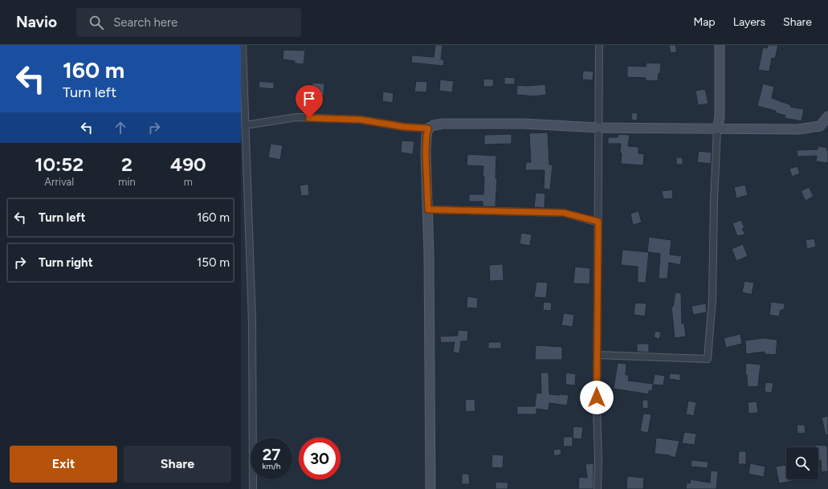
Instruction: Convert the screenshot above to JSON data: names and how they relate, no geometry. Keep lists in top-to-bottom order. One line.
{"page":{"header":"Navio","search":"Search here","nav":["Map","Layers","Share"],"turn":["160 m","Turn left"],"eta":["10:52","Arrival","2","min","490","m"],"list":[{"name":"Turn left","value":"160 m"},{"name":"Turn right","value":"150 m"}],"speed":"27 km/h","limit":"30","buttons":["Exit","Share"]}}
